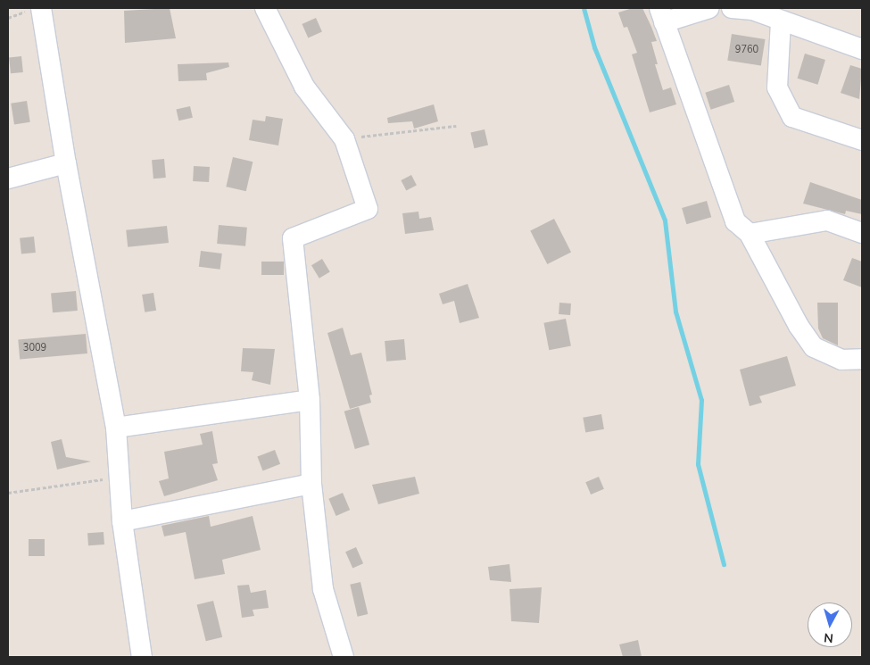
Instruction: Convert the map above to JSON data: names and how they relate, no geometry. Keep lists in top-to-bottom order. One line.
{"house_numbers":["9760","3009"],"north":"bottom"}
